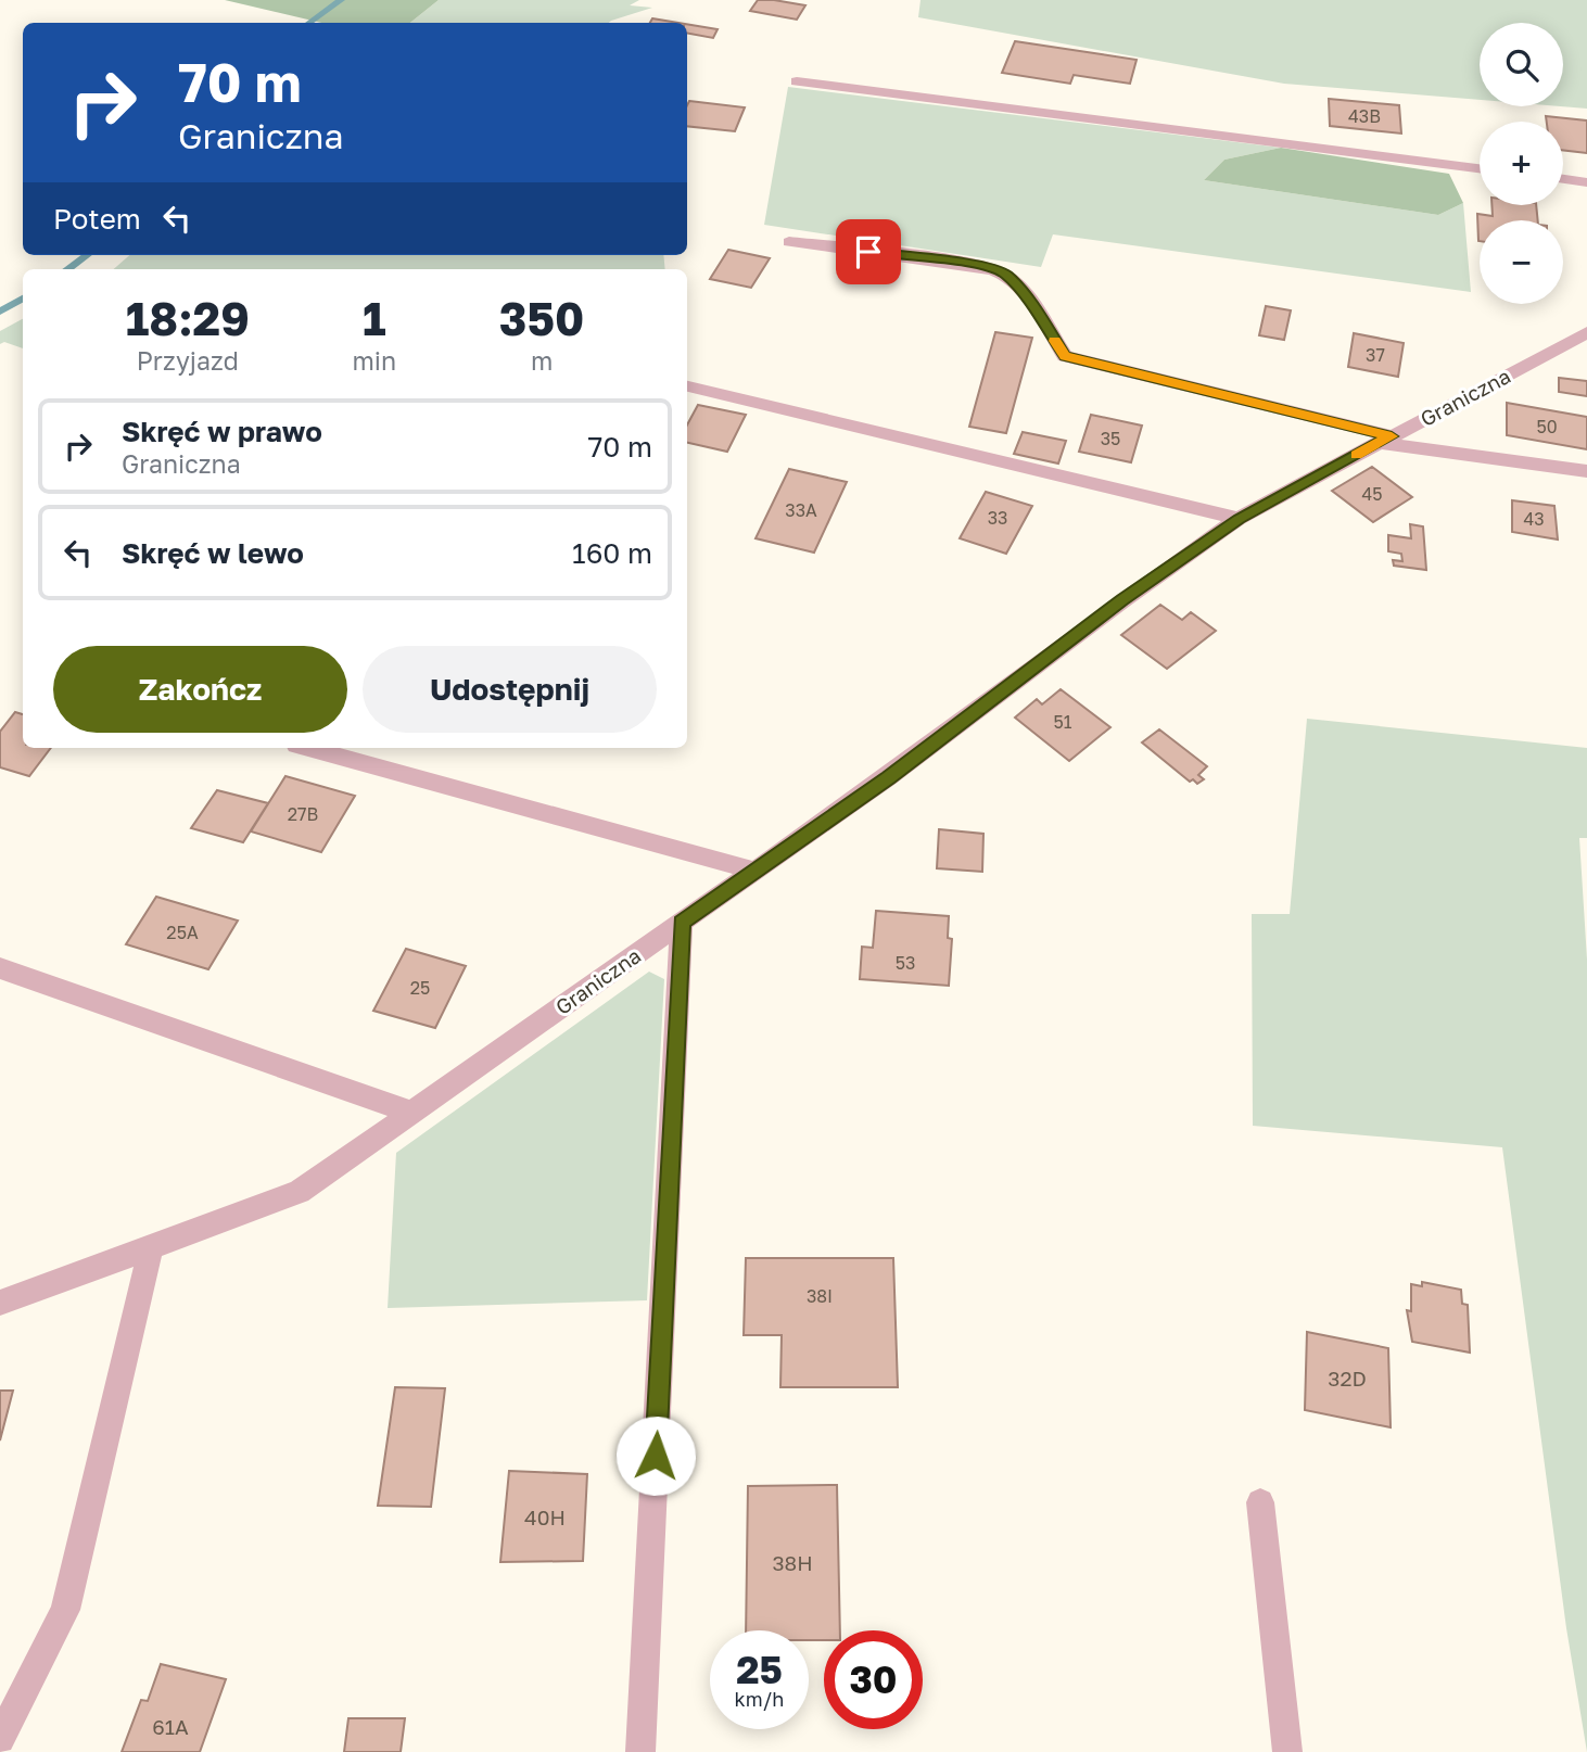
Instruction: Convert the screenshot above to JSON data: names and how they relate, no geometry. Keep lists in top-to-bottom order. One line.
{"streets":{"street":["Graniczna"]},"house_numbers":["43B","37","50","35","45","33A","33","43","51","27B","25A","53","25","38I","32D","40H","38H","61A"],"page":{"map_buttons":["+","−"],"turn":["70 m","Graniczna"],"then":"Potem","eta":["18:29","Przyjazd","1","min","350","m"],"list":[{"name":"Skręć w prawo","note":"Graniczna","value":"70 m"},{"name":"Skręć w lewo","value":"160 m"}],"buttons":["Zakończ","Udostępnij"],"speed":"25 km/h","limit":"30"}}
